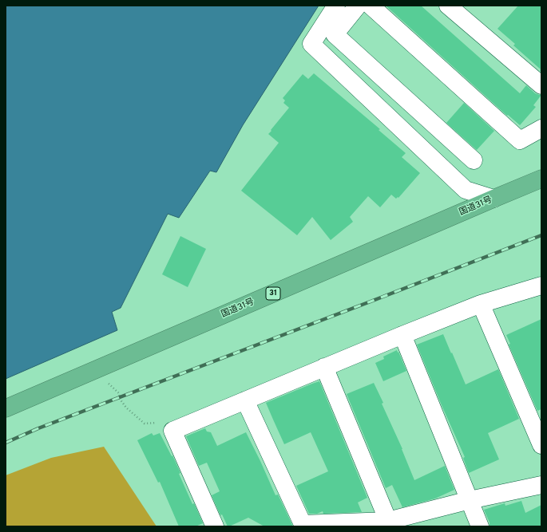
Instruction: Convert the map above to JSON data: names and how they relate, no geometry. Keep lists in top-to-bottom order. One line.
{"streets":{"highway":["国道31号","31"]}}
